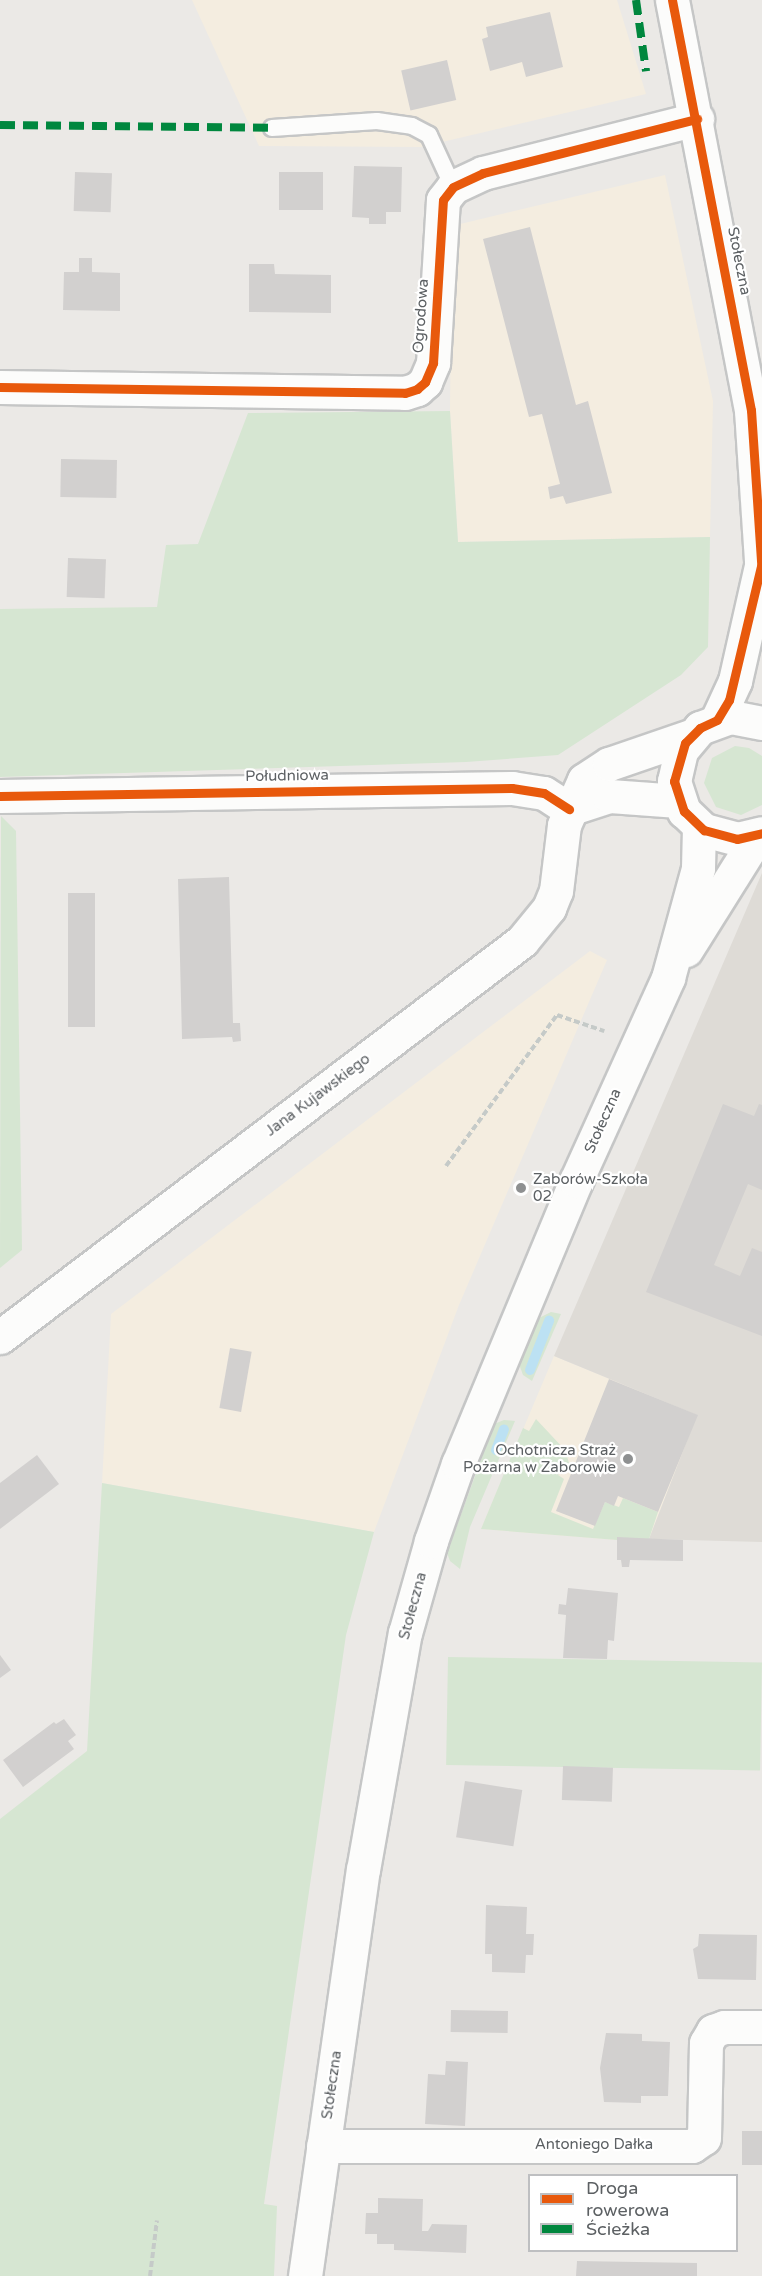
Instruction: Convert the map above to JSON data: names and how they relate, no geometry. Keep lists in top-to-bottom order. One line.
{"streets":{"main road":["Stołeczna","Ogrodowa","Południowa","Jana Kujawskiego","Antoniego Dałka"]},"crossings":[["Stołeczna","Jana Kujawskiego"],["Stołeczna","Antoniego Dałka"],["Południowa","Jana Kujawskiego"]],"places":["Zaborów-Szkoła 02","Ochotnicza Straż Pożarna w Zaborowie"],"legend":["Droga rowerowa","Ścieżka"]}
